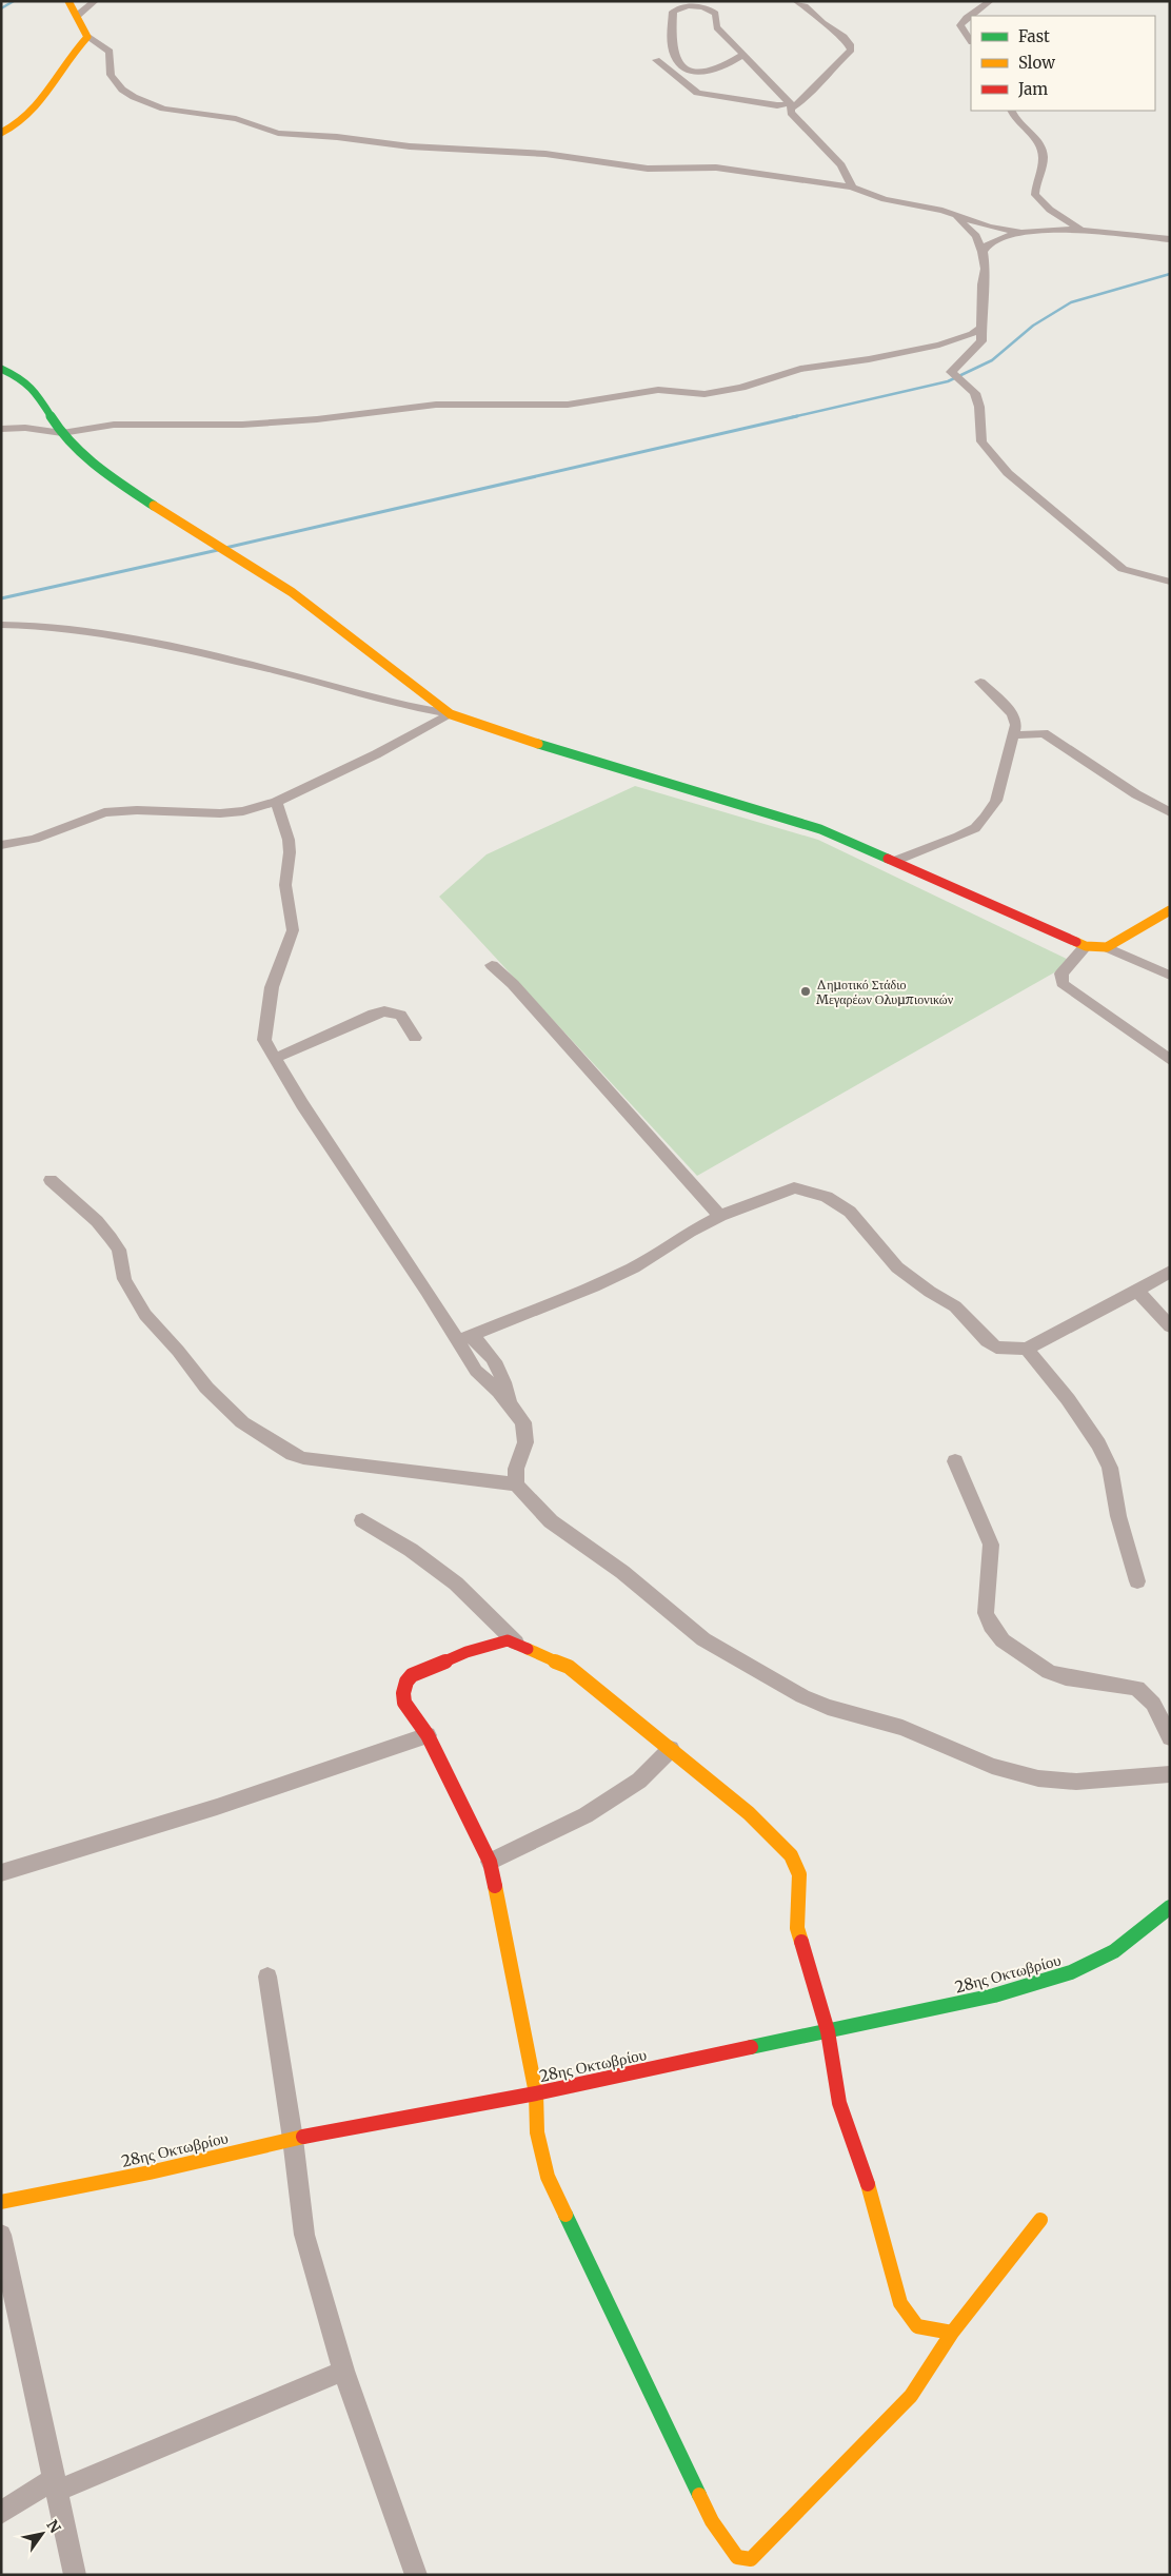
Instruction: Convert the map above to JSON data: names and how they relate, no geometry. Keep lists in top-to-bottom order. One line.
{"streets":{"street":["28ης Οκτωβρίου"]},"places":["Δημοτικό Στάδιο Μεγαρέων Ολυμπιονικών"],"legend":["Fast","Slow","Jam"],"north":"top right"}
